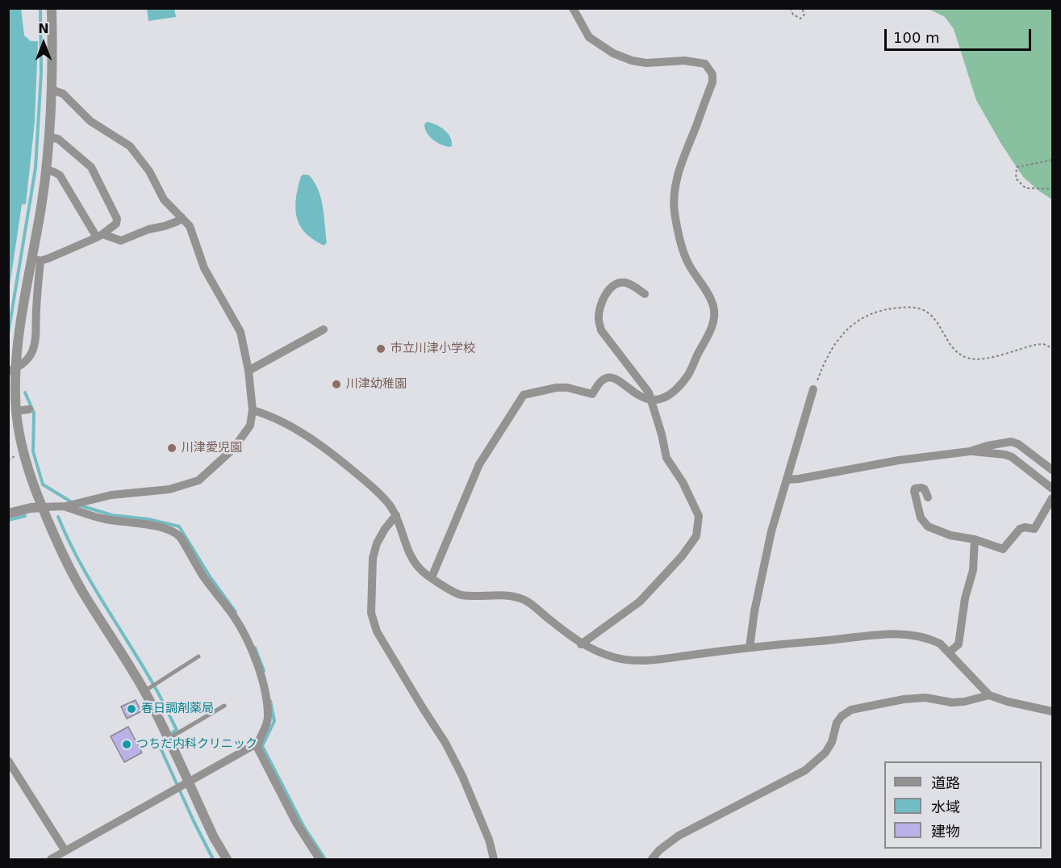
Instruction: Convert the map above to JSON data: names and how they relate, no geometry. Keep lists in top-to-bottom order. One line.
{"places":["市立川津小学校","川津幼稚園","川津愛児園","春日調剤薬局","つちだ内科クリニック"],"legend":["道路","水域","建物"],"scale_bar":"100 m","north":"top"}
